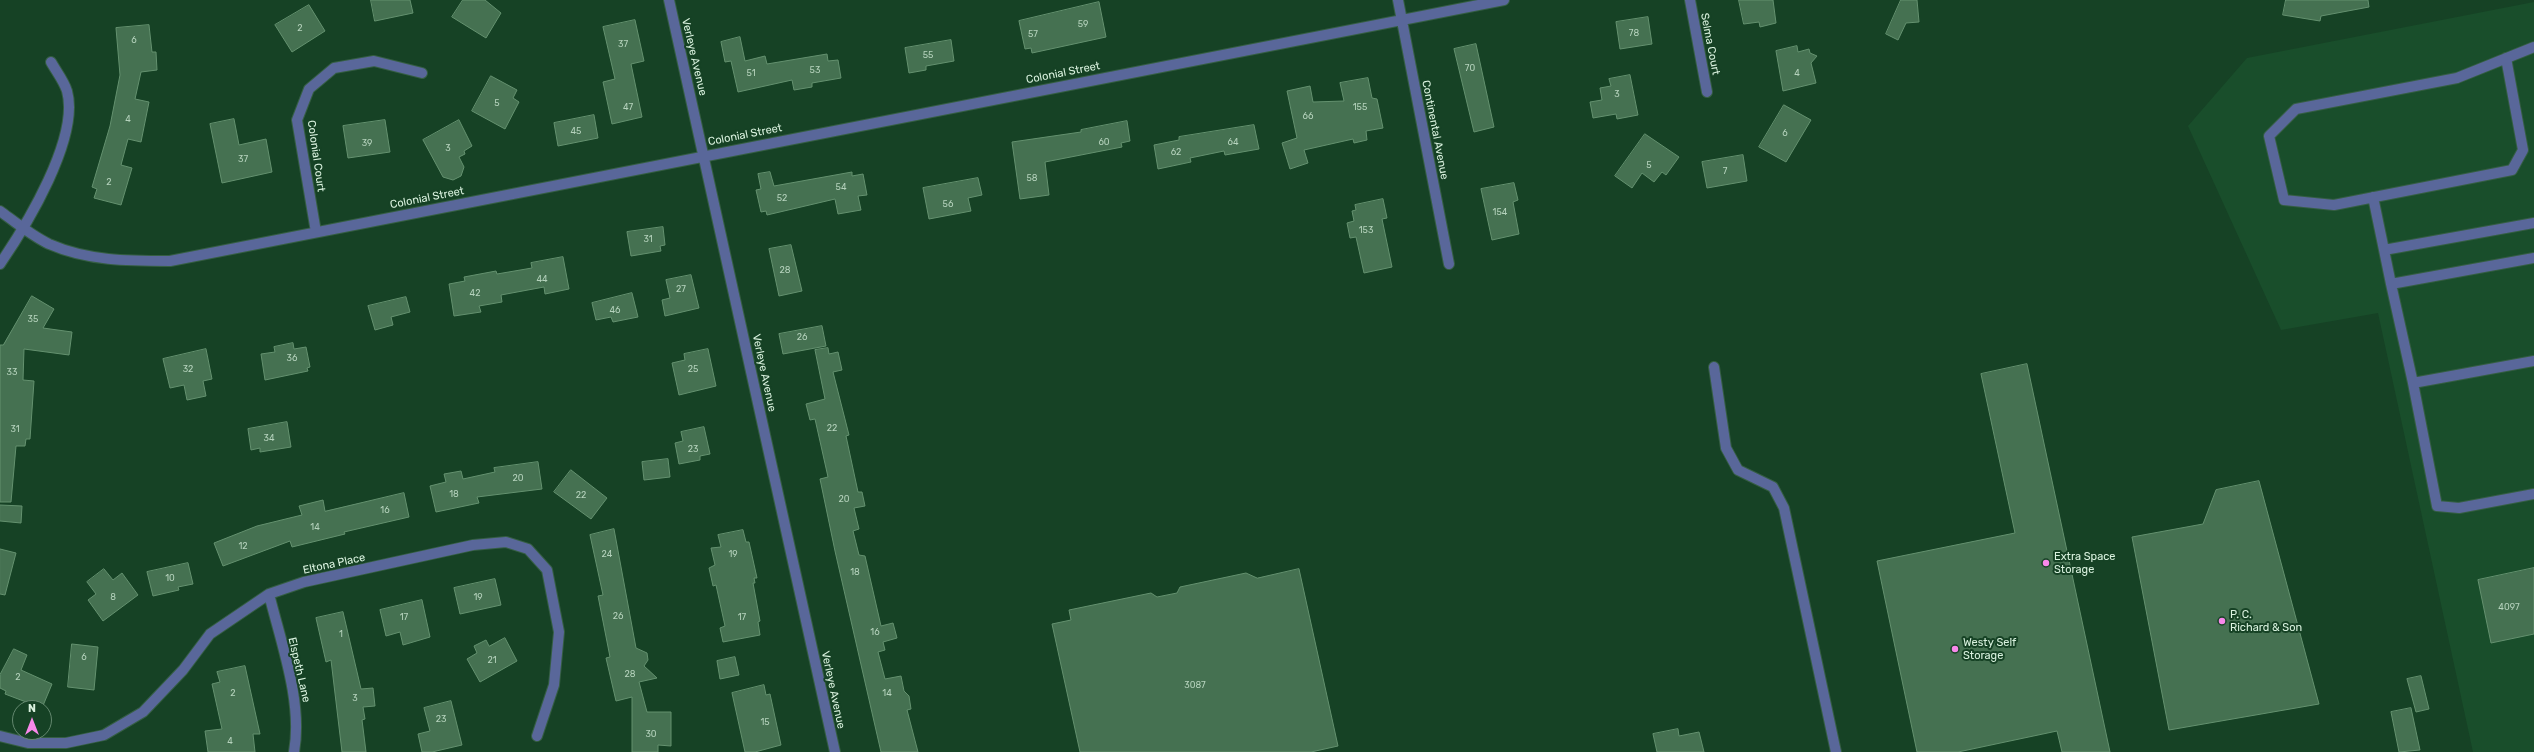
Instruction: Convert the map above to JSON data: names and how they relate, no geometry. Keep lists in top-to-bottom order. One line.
{"streets":{"street":["Selma Court","Verleye Avenue","Colonial Street","Continental Avenue","Colonial Court","Eltona Place","Elspeth Lane"]},"crossings":[["Verleye Avenue","Colonial Street"],["Colonial Street","Continental Avenue"],["Colonial Street","Colonial Court"],["Eltona Place","Elspeth Lane"]],"places":["Extra Space Storage","P. C. Richard & Son","Westy Self Storage"],"house_numbers":["59","2","78","57","6","37","55","70","53","51","4","3","5","47","155","66","4","45","6","60","64","39","3","62","37","5","7","58","2","54","52","56","154","153","31","28","44","27","42","46","35","26","36","32","25","33","22","31","34","23","20","18","22","20","16","14","12","24","19","18","10","8","19","4097","26","17","17","16","1","6","21","28","2","3087","2","14","3","23","15","30","4"],"north":"top"}
